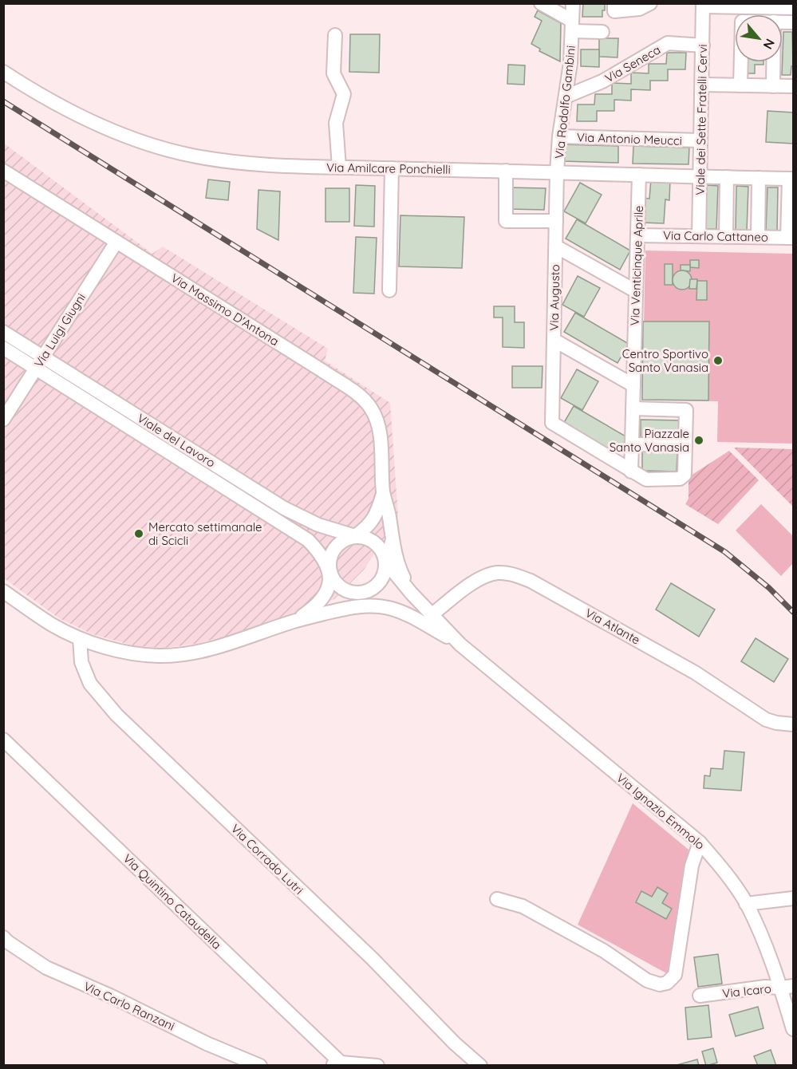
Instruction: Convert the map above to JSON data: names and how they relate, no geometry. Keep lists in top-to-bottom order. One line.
{"streets":{"street":["Via Seneca","Via Rodolfo Gambini","Viale dei Sette Fratelli Cervi","Via Antonio Meucci","Via Amilcare Ponchielli","Via Carlo Cattaneo","Via Venticinque Aprile","Via Augusto","Via Massimo D'Antona","Via Luigi Giugni","Viale del Lavoro","Via Atlante","Via Ignazio Emmolo","Via Corrado Lutri","Via Quintino Cataudella","Via Icaro","Via Carlo Ranzani"]},"crossings":[["Via Seneca","Via Rodolfo Gambini"],["Via Seneca","Viale dei Sette Fratelli Cervi"],["Via Rodolfo Gambini","Via Antonio Meucci"],["Via Rodolfo Gambini","Via Amilcare Ponchielli"],["Via Rodolfo Gambini","Via Augusto"],["Viale dei Sette Fratelli Cervi","Via Antonio Meucci"],["Viale dei Sette Fratelli Cervi","Via Amilcare Ponchielli"],["Viale dei Sette Fratelli Cervi","Via Carlo Cattaneo"],["Via Amilcare Ponchielli","Via Venticinque Aprile"],["Via Amilcare Ponchielli","Via Augusto"],["Via Carlo Cattaneo","Via Venticinque Aprile"],["Via Venticinque Aprile","Via Augusto"],["Via Massimo D'Antona","Via Luigi Giugni"],["Via Luigi Giugni","Viale del Lavoro"],["Via Ignazio Emmolo","Via Icaro"]],"places":["Centro Sportivo Santo Vanasia","Piazzale Santo Vanasia","Mercato settimanale di Scicli"],"north":"bottom right"}
